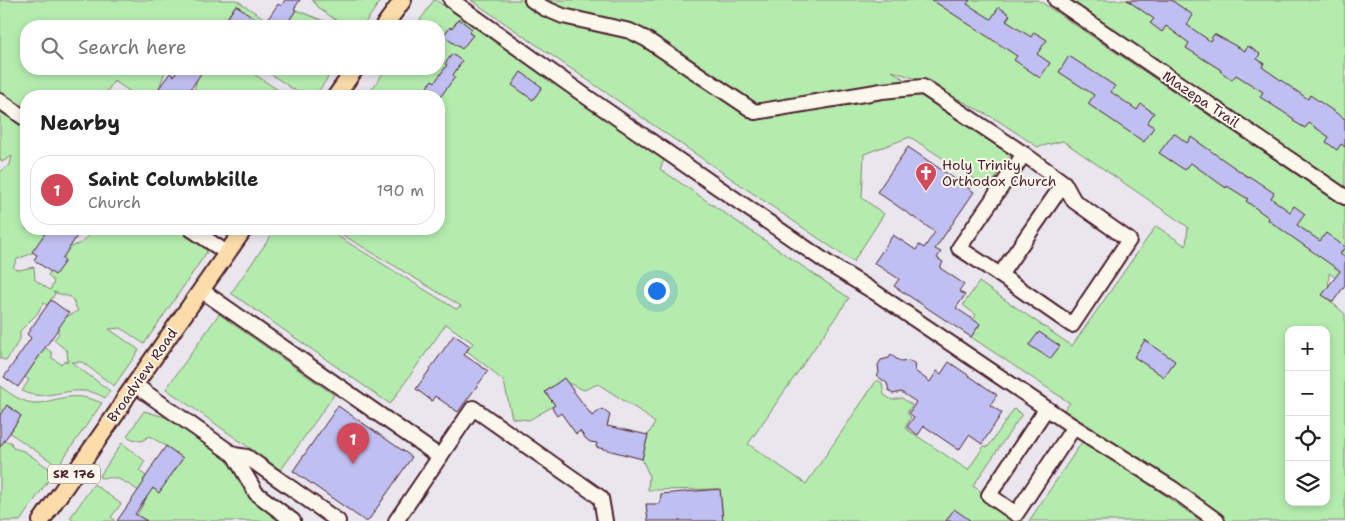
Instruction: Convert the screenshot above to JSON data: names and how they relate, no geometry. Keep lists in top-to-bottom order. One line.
{"streets":{"main road":["Broadview Road","SR 176"],"street":["Mazepa Trail"]},"places":{"church":["Holy Trinity Orthodox Church"]},"page":{"search":"Search here","heading":"Nearby","list":[{"mark":"1","name":"Saint Columbkille","note":"Church","value":"190 m"}],"map_buttons":["+","−"],"pins":"1"}}
